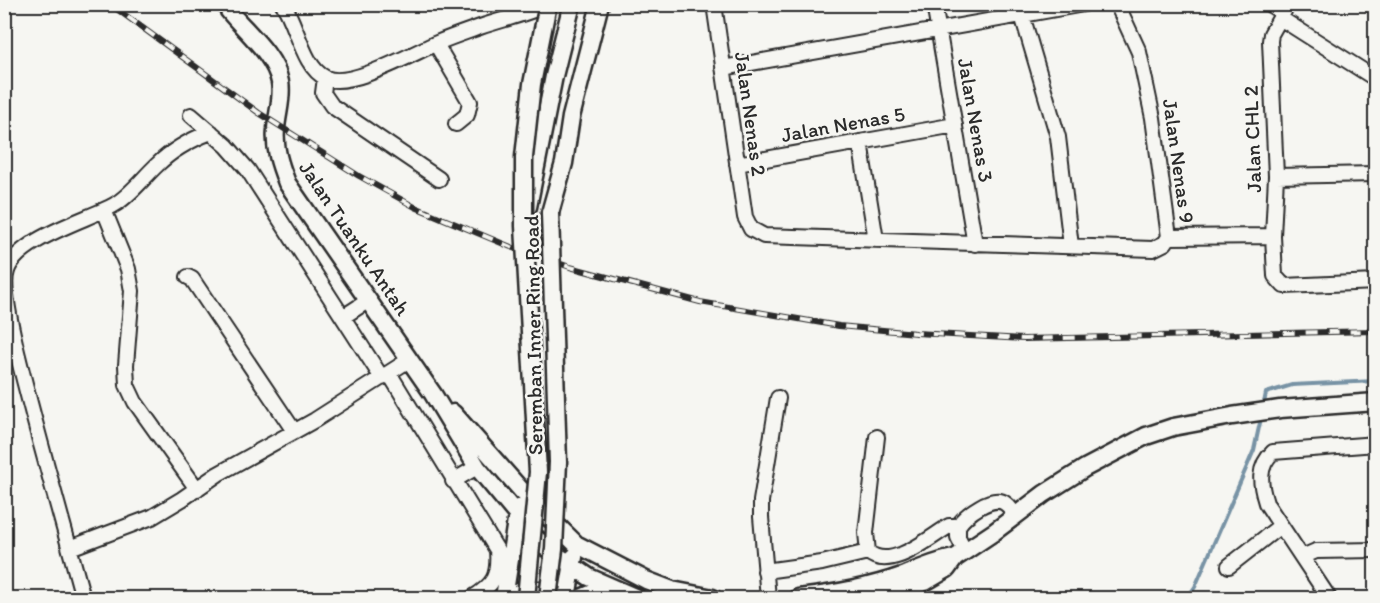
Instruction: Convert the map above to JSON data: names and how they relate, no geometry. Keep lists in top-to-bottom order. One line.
{"streets":{"main road":["Jalan Tuanku Antah","Seremban Inner Ring Road"],"street":["Jalan Nenas 2","Jalan Nenas 3","Jalan Nenas 5","Jalan CHL 2","Jalan Nenas 9"]},"crossings":[["Jalan Nenas 2","Jalan Nenas 5"],["Jalan Nenas 2","Jalan Nenas 9"],["Jalan Nenas 3","Jalan Nenas 5"],["Jalan Nenas 3","Jalan Nenas 9"]]}
